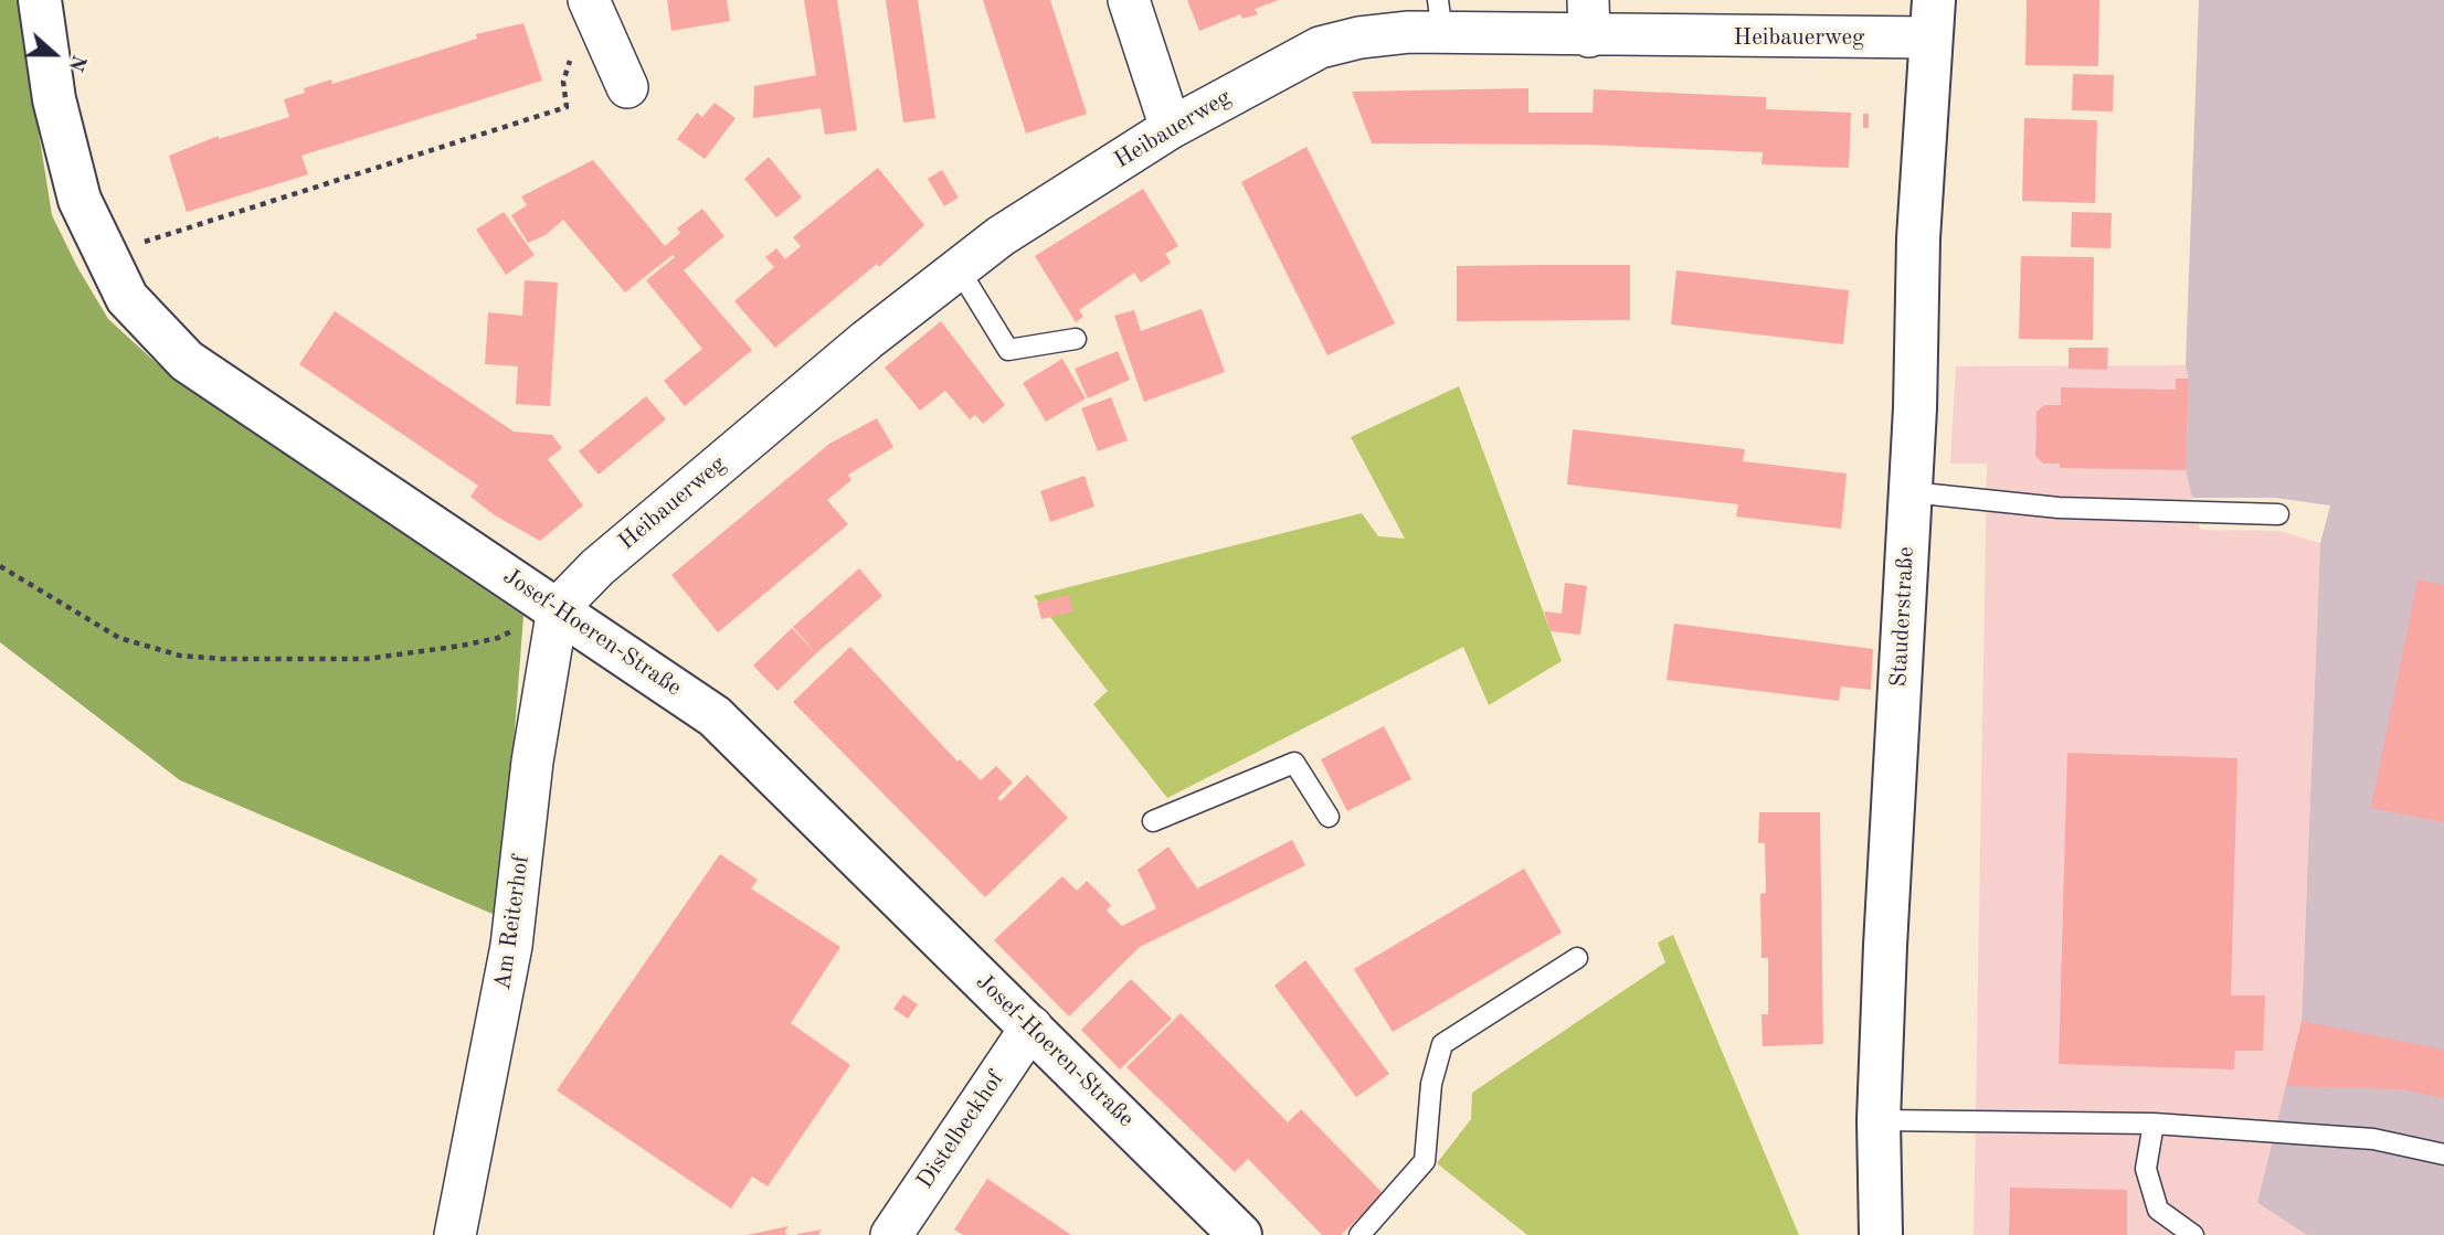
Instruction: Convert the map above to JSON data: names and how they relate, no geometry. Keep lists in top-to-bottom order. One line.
{"streets":{"street":["Heibauerweg","Stauderstraße","Josef-Hoeren-Straße","Am Reiterhof","Distelbeckhof"]},"crossings":[["Heibauerweg","Stauderstraße"],["Heibauerweg","Josef-Hoeren-Straße"],["Heibauerweg","Am Reiterhof"],["Josef-Hoeren-Straße","Am Reiterhof"],["Josef-Hoeren-Straße","Distelbeckhof"]],"north":"right"}
